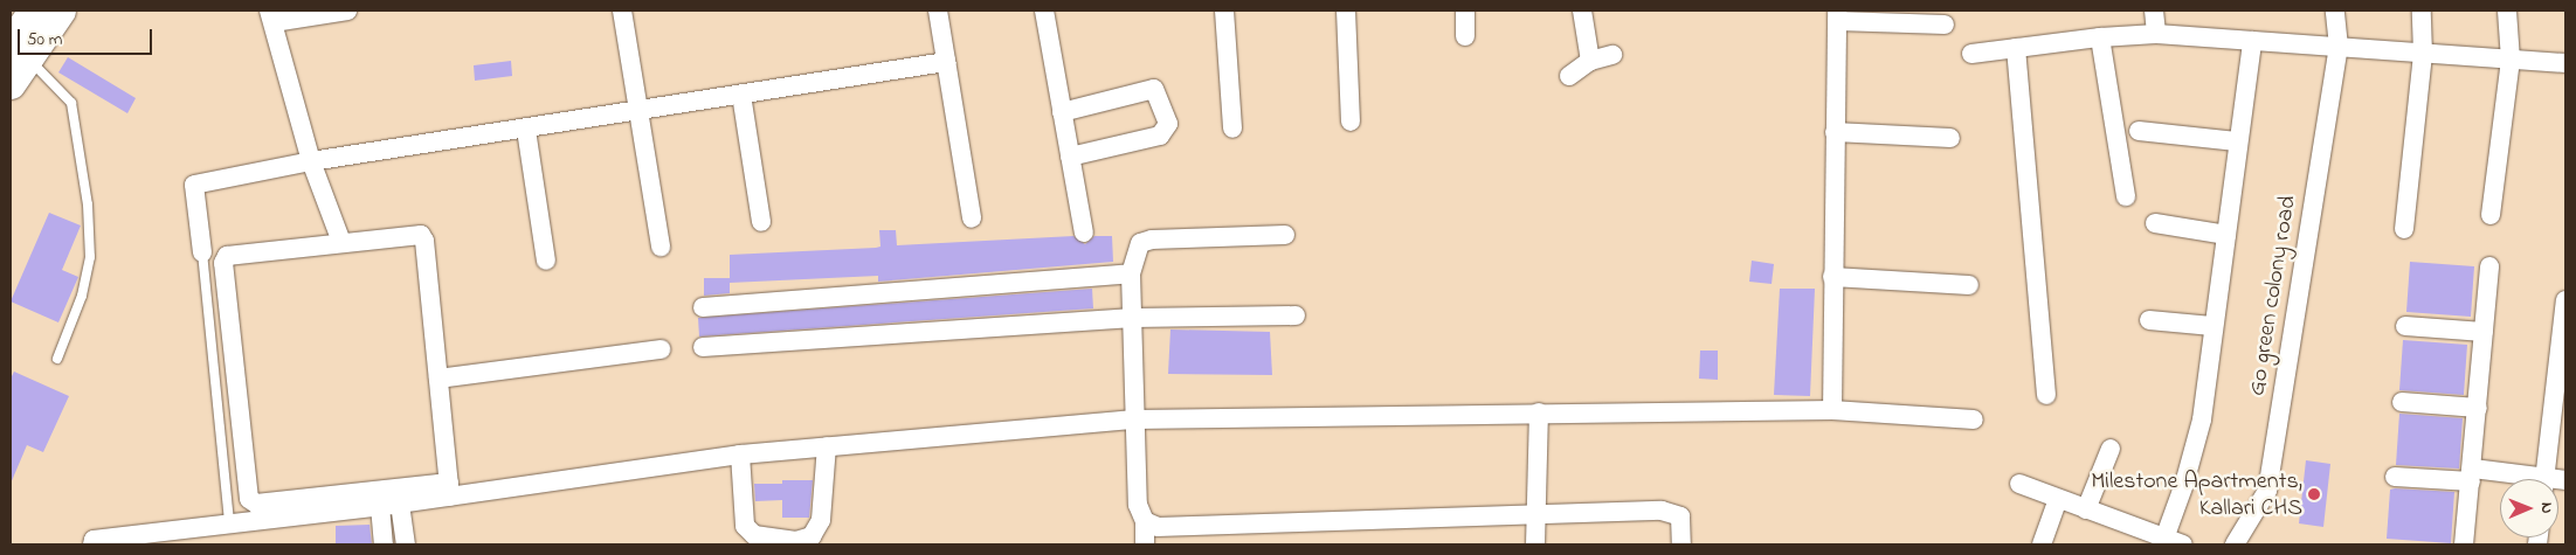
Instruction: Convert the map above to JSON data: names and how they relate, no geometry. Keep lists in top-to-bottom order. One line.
{"streets":{"street":["Go green colony road"]},"places":["Milestone Apartments, Kallari CHS"],"scale_bar":"50 m","north":"right"}
